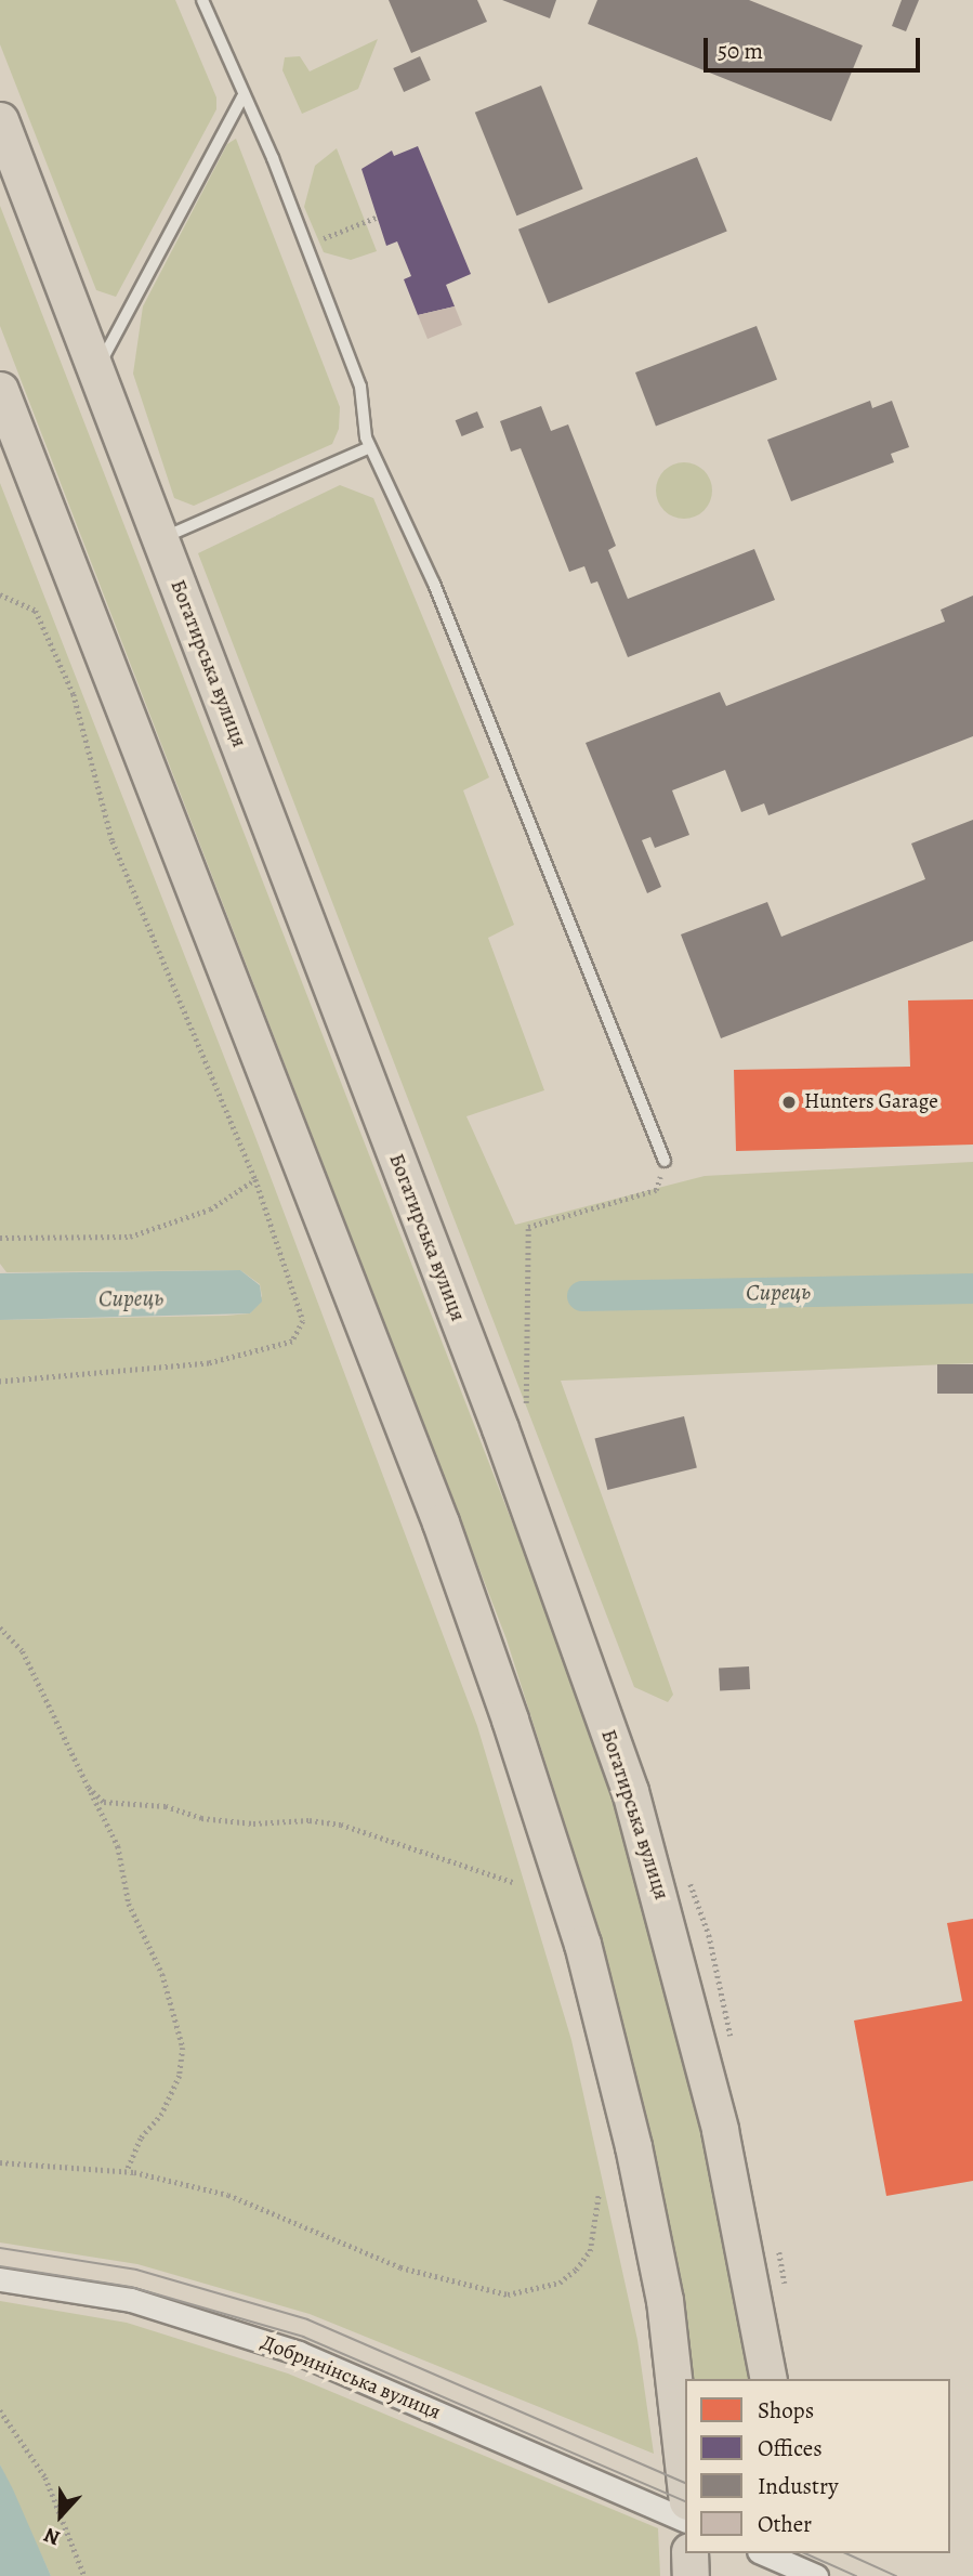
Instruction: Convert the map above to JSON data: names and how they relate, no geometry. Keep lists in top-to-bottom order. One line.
{"streets":{"main road":["Богатирська вулиця"],"street":["Добринінська вулиця"]},"water":["Сирець"],"places":["Hunters Garage"],"legend":["Shops","Offices","Industry","Other"],"scale_bar":"50 m","north":"bottom"}
